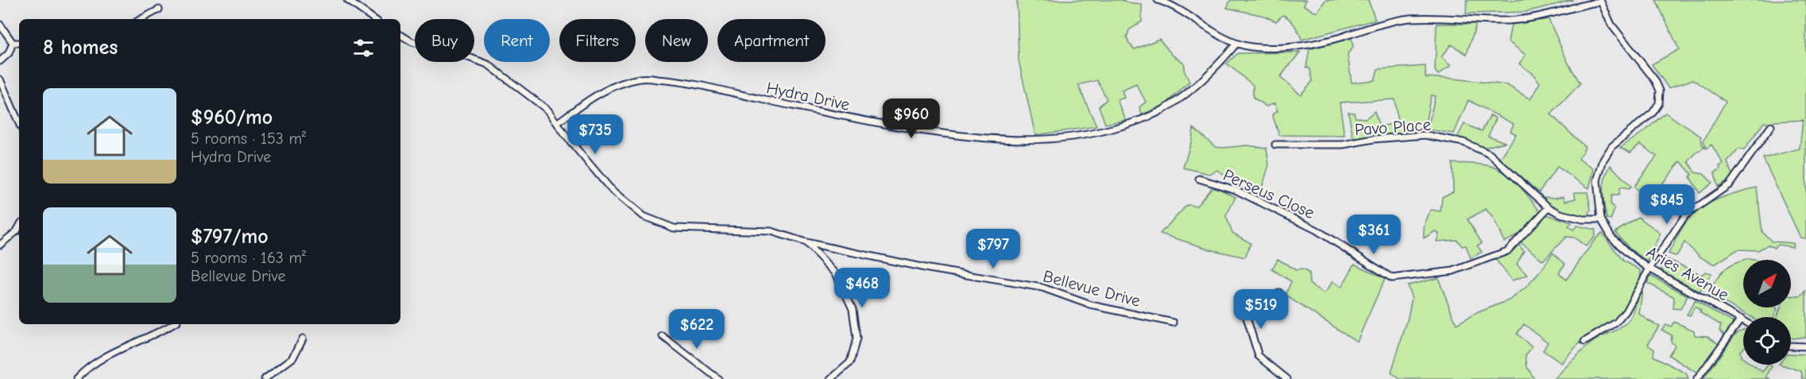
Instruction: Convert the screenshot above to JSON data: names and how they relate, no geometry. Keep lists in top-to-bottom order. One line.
{"streets":{"street":["Hydra Drive","Pavo Place","Perseus Close","Aries Avenue","Bellevue Drive"]},"crossings":[["Hydra Drive","Bellevue Drive"],["Pavo Place","Perseus Close"],["Pavo Place","Aries Avenue"]],"north":"top right","page":{"chip":["Buy","Rent","Filters","New","Apartment"],"heading":"8 homes","list":[{"name":"$960/mo","note":"5 rooms · 153 m² · Hydra Drive"},{"name":"$797/mo","note":"5 rooms · 163 m² · Bellevue Drive"}],"price":["$960","$735","$845","$361","$797","$468","$519","$622"]}}
